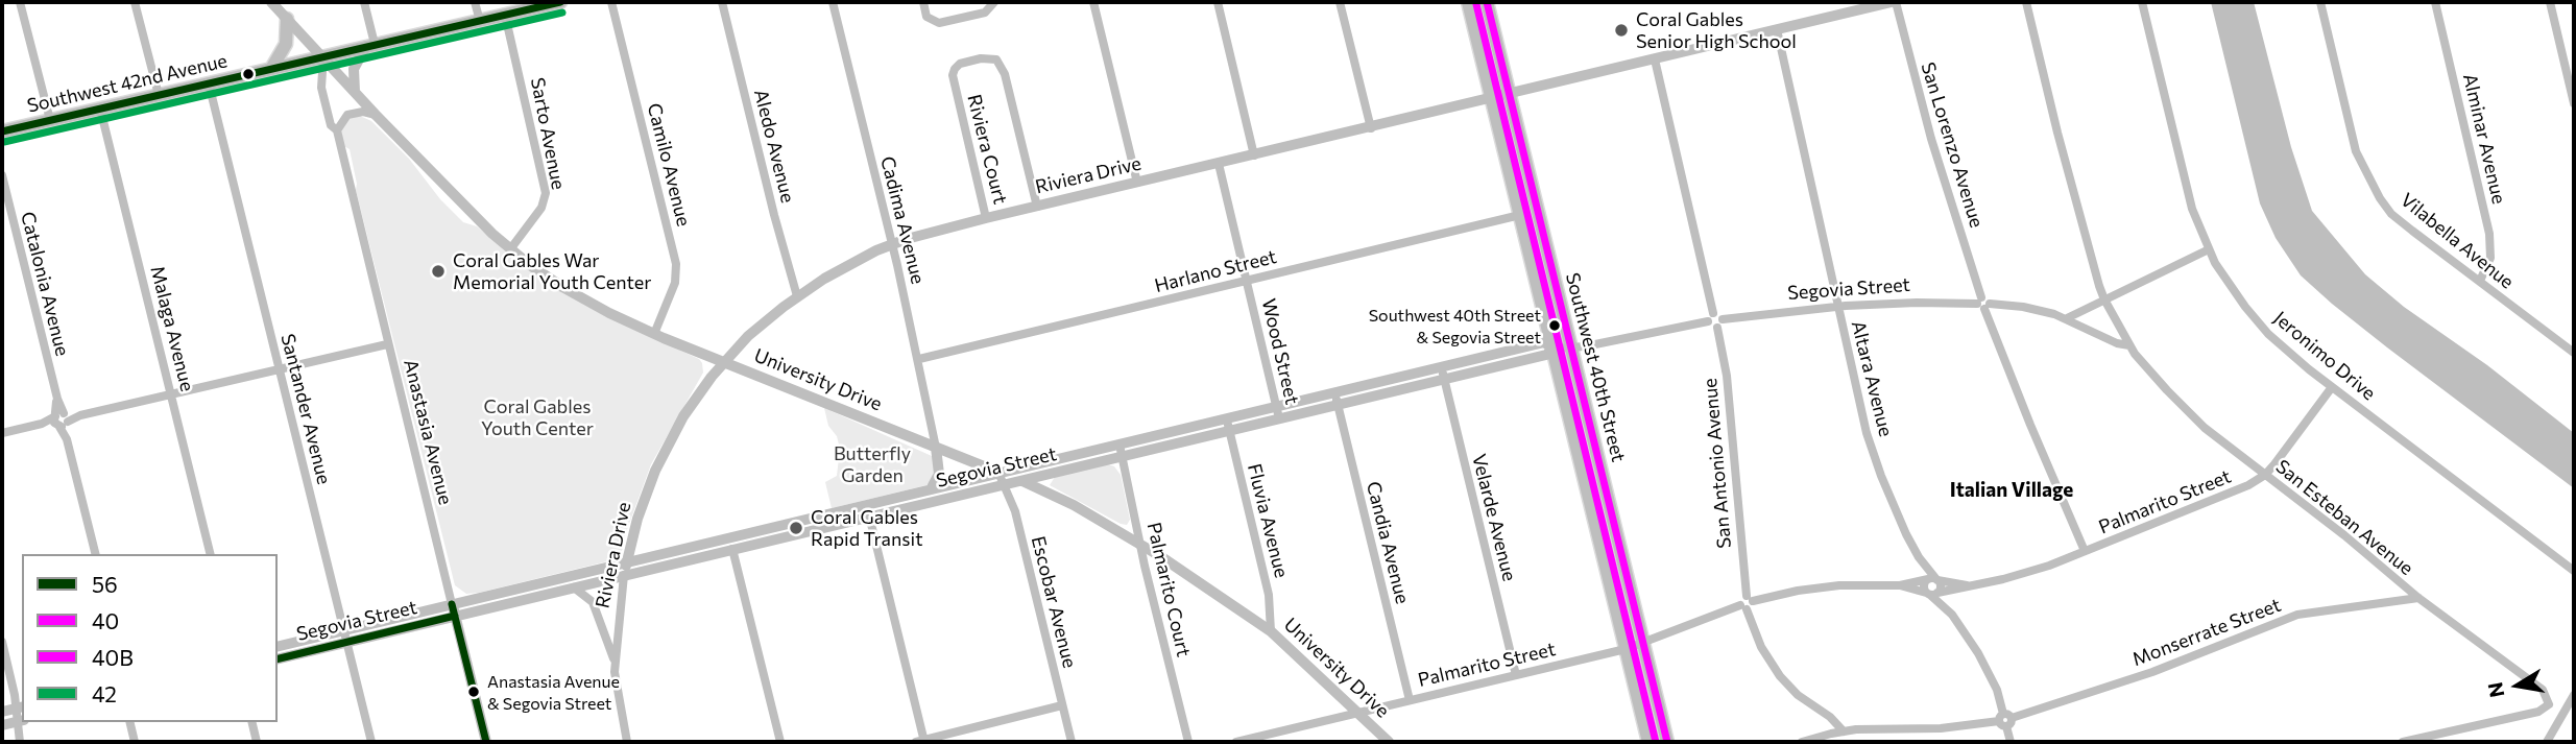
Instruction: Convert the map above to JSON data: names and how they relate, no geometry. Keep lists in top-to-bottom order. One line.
{"streets":{"main road":["Southwest 42nd Avenue","Southwest 40th Street"],"street":["Sarto Avenue","Alminar Avenue","San Lorenzo Avenue","Aledo Avenue","Riviera Court","Camilo Avenue","Riviera Drive","Cadima Avenue","Vilabella Avenue","Harlano Street","Catalonia Avenue","Segovia Street","Malaga Avenue","Wood Street","Jeronimo Drive","Altara Avenue","University Drive","Santander Avenue","Anastasia Avenue","San Antonio Avenue","Palmarito Street","Velarde Avenue","San Esteban Avenue","Fluvia Avenue","Candia Avenue","Palmarito Court","Escobar Avenue","Monserrate Street"]},"crossings":[["Southwest 42nd Avenue","Sarto Avenue"],["Southwest 42nd Avenue","Malaga Avenue"],["Southwest 42nd Avenue","University Drive"],["Southwest 42nd Avenue","Santander Avenue"],["Southwest 42nd Avenue","Anastasia Avenue"],["Sarto Avenue","University Drive"],["Alminar Avenue","Vilabella Avenue"],["San Lorenzo Avenue","Riviera Drive"],["San Lorenzo Avenue","Segovia Street"],["San Lorenzo Avenue","Palmarito Street"],["Aledo Avenue","Riviera Drive"],["Riviera Court","Riviera Drive"],["Camilo Avenue","University Drive"],["Riviera Drive","Cadima Avenue"],["Riviera Drive","Segovia Street"],["Riviera Drive","Wood Street"],["Riviera Drive","Southwest 40th Street"],["Riviera Drive","Altara Avenue"],["Riviera Drive","University Drive"],["Cadima Avenue","Harlano Street"],["Cadima Avenue","University Drive"],["Harlano Street","Wood Street"],["Harlano Street","Southwest 40th Street"],["Segovia Street","Wood Street"],["Segovia Street","Southwest 40th Street"],["Segovia Street","Altara Avenue"],["Segovia Street","University Drive"],["Segovia Street","Santander Avenue"],["Segovia Street","Anastasia Avenue"],["Segovia Street","San Antonio Avenue"],["Segovia Street","Velarde Avenue"],["Segovia Street","San Esteban Avenue"],["Segovia Street","Fluvia Avenue"],["Segovia Street","Candia Avenue"],["Segovia Street","Palmarito Court"],["Segovia Street","Escobar Avenue"],["Jeronimo Drive","Palmarito Street"],["Southwest 40th Street","Palmarito Street"],["Altara Avenue","Palmarito Street"],["Altara Avenue","Monserrate Street"],["University Drive","Anastasia Avenue"],["University Drive","Palmarito Street"],["University Drive","Fluvia Avenue"],["University Drive","Palmarito Court"],["University Drive","Escobar Avenue"],["San Antonio Avenue","Palmarito Street"],["Palmarito Street","Velarde Avenue"],["Palmarito Street","San Esteban Avenue"],["Palmarito Street","Candia Avenue"],["San Esteban Avenue","Monserrate Street"]],"districts":["Italian Village"],"parks":["Coral Gables Youth Center","Butterfly Garden"],"places":["Coral Gables Senior High School","Coral Gables War Memorial Youth Center","Southwest 40th Street & Segovia Street","Coral Gables Rapid Transit","Anastasia Avenue & Segovia Street"],"lines":["transit line 56","transit line 40","transit line 40B","transit line 42"],"legend":["56","40","40B","42"],"north":"left"}
